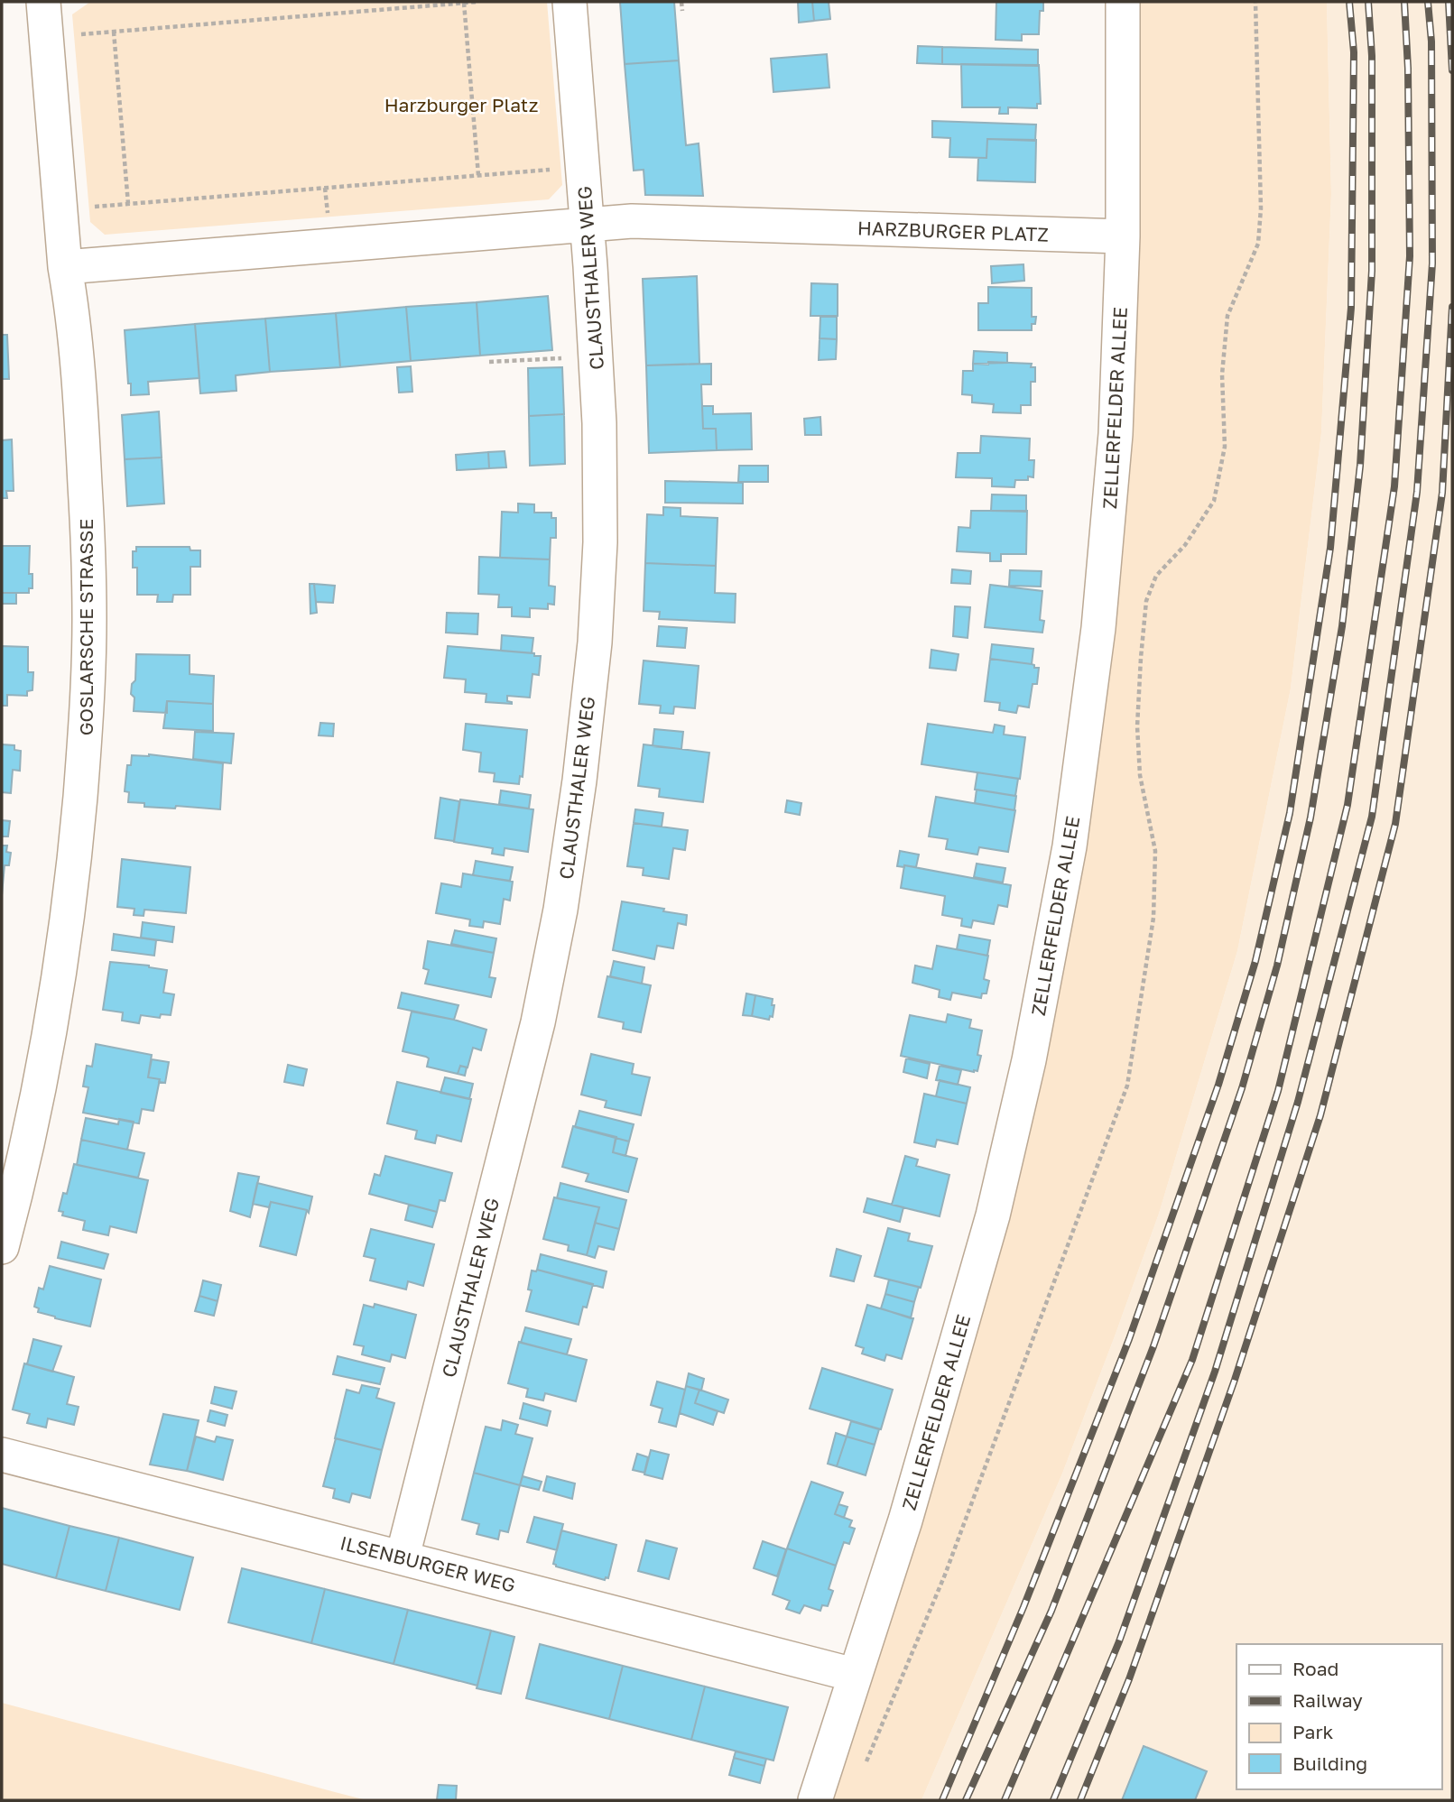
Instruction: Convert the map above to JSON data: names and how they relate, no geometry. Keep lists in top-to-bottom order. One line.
{"streets":{"street":["HARZBURGER PLATZ","CLAUSTHALER WEG","ZELLERFELDER ALLEE","GOSLARSCHE STRASSE","ILSENBURGER WEG"]},"crossings":[["HARZBURGER PLATZ","CLAUSTHALER WEG"],["HARZBURGER PLATZ","ZELLERFELDER ALLEE"],["HARZBURGER PLATZ","GOSLARSCHE STRASSE"],["CLAUSTHALER WEG","ILSENBURGER WEG"],["ZELLERFELDER ALLEE","ILSENBURGER WEG"]],"parks":["Harzburger Platz"],"legend":["Road","Railway","Park","Building"]}
